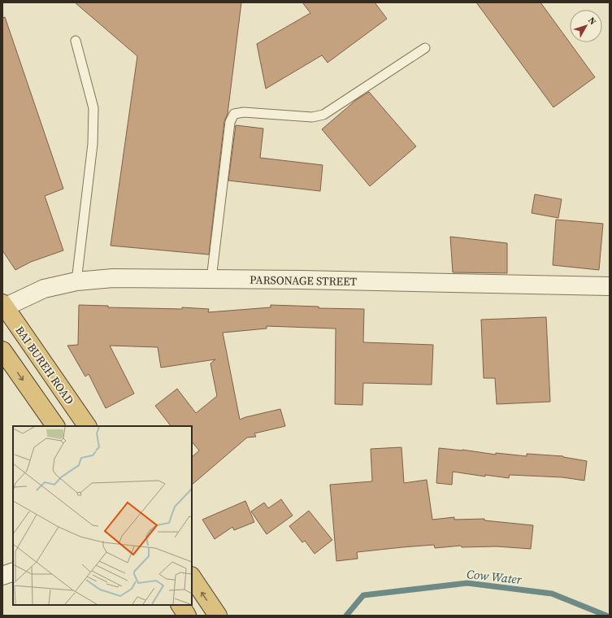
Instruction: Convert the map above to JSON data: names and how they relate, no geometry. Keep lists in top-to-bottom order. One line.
{"streets":{"highway":["BAI BUREH ROAD"],"street":["PARSONAGE STREET"]},"crossings":[["PARSONAGE STREET","BAI BUREH ROAD"]],"water":["Cow Water"],"north":"top right"}
